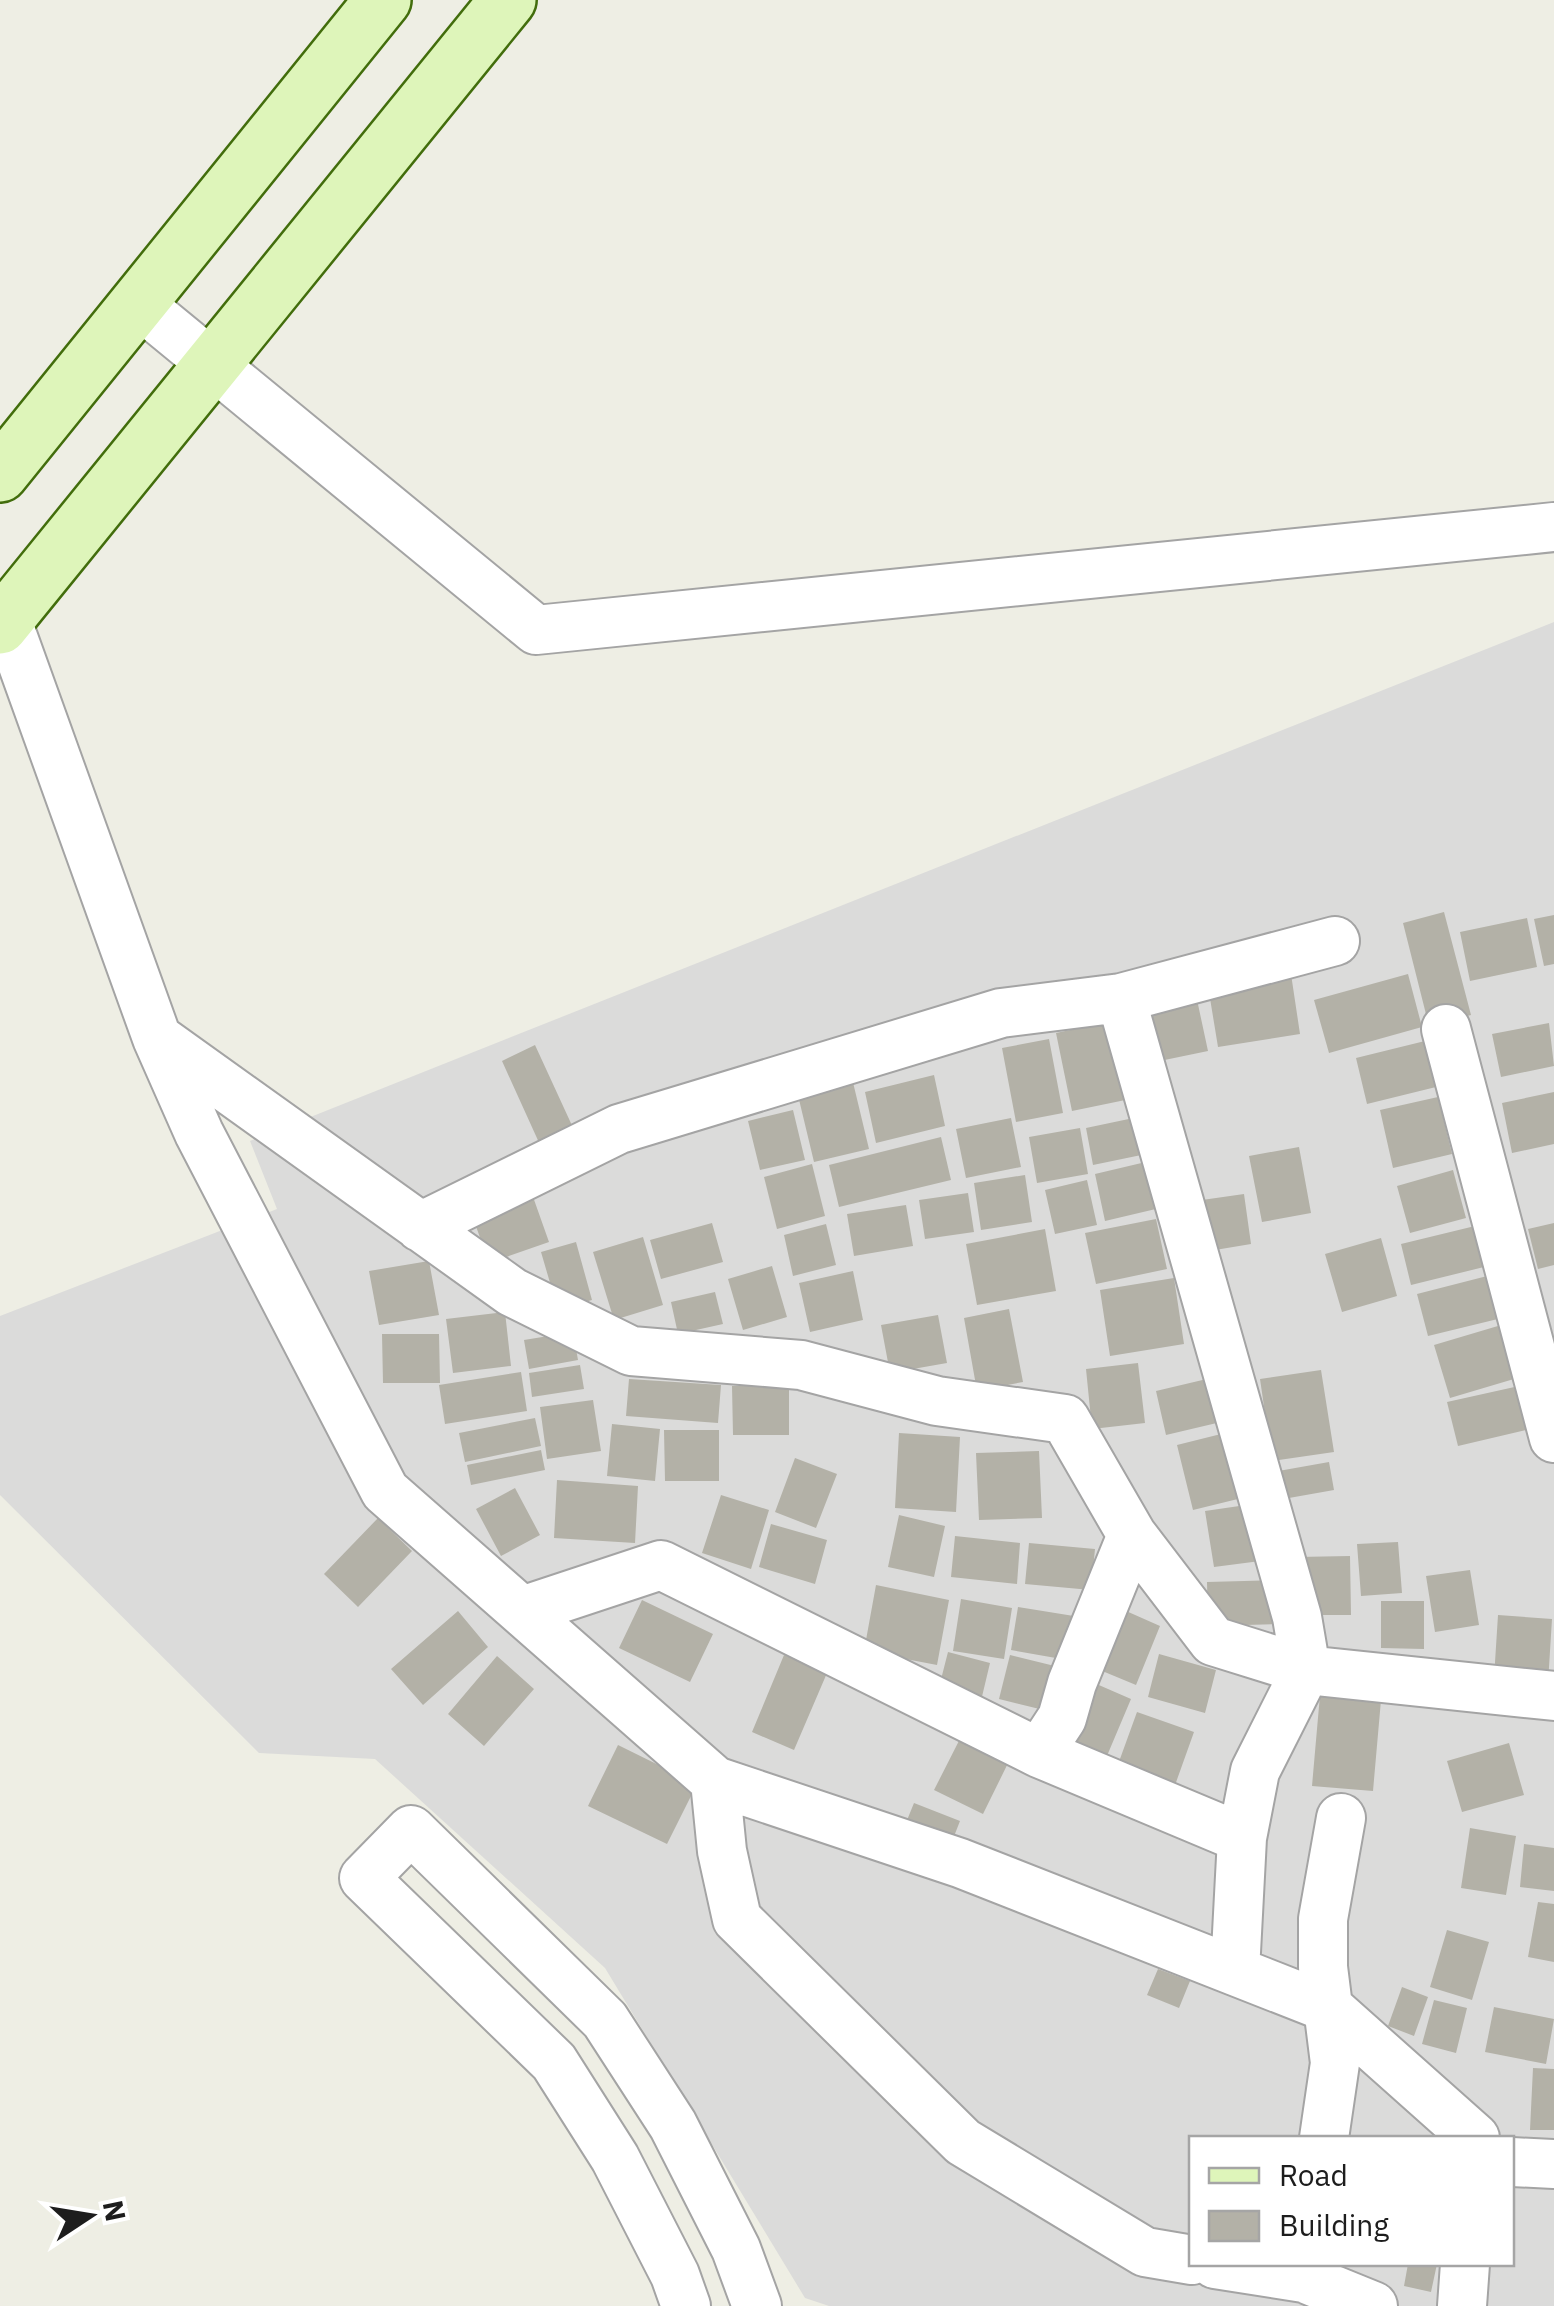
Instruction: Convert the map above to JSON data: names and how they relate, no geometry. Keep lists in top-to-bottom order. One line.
{"legend":["Road","Building"],"north":"right"}
